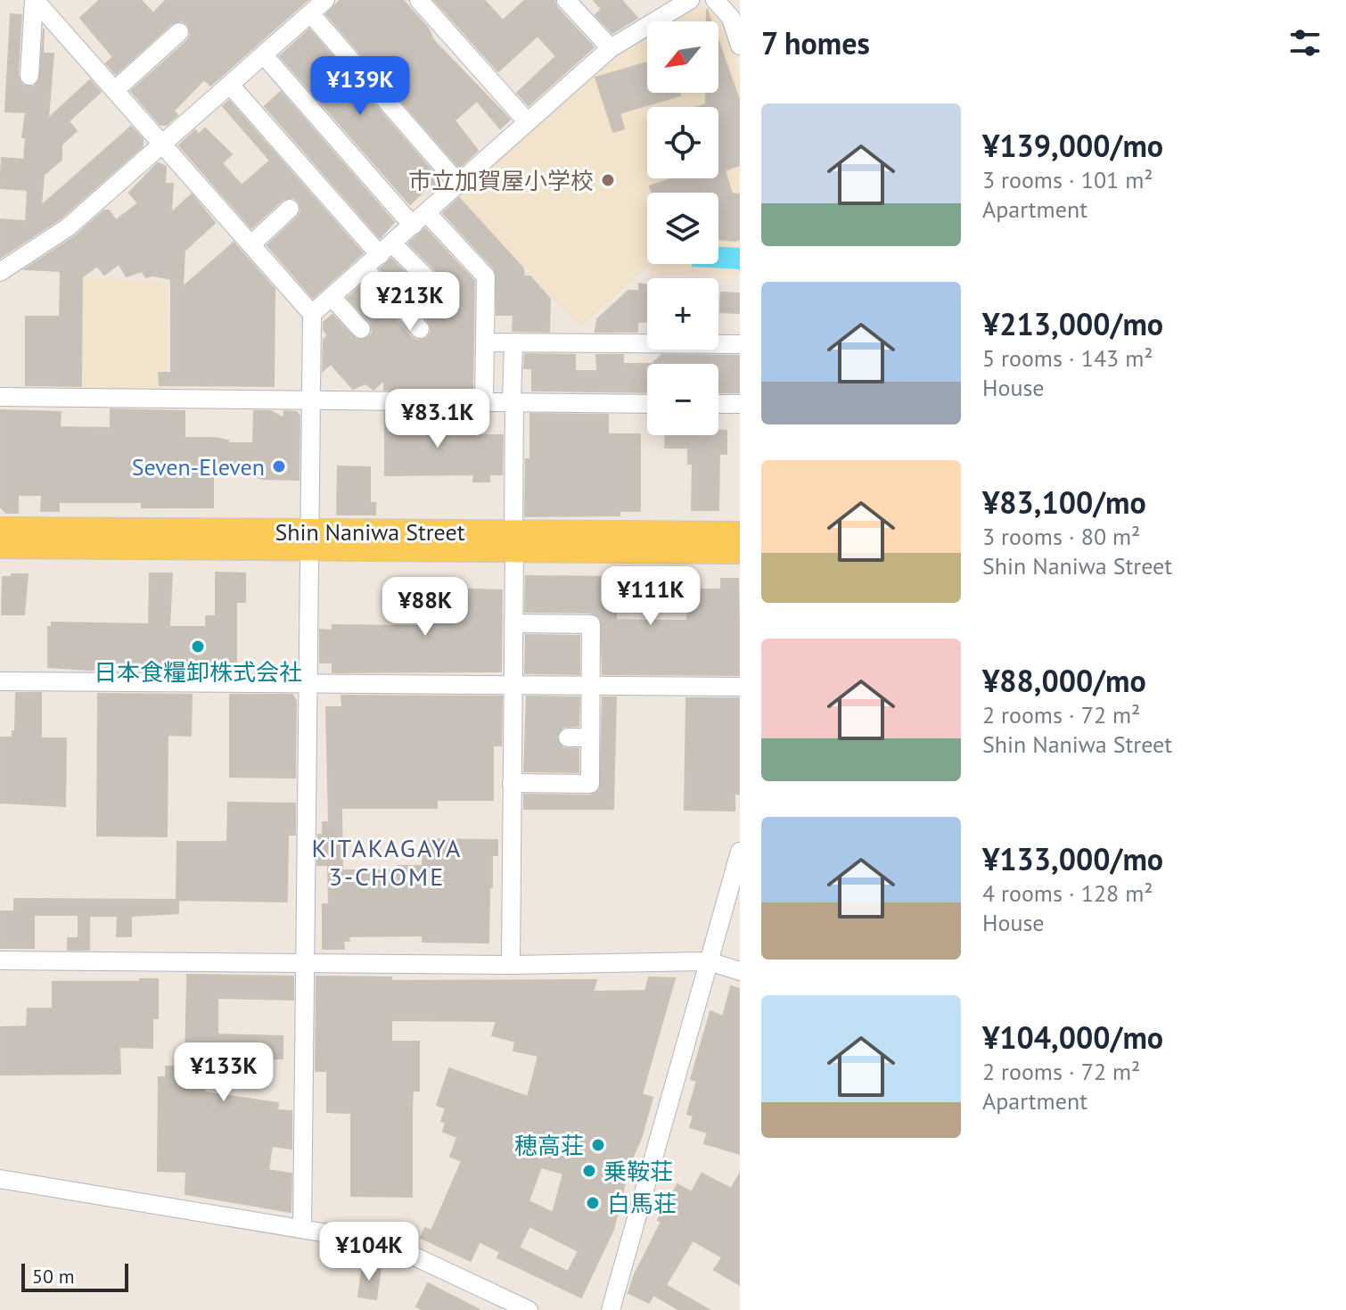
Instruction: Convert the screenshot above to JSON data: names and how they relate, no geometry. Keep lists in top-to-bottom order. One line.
{"streets":{"main road":["Shin Naniwa Street"]},"districts":["KITAKAGAYA 3-CHOME"],"places":["市立加賀屋小学校","Seven-Eleven","日本食糧卸株式会社","穂高荘","乗鞍荘","白馬荘"],"scale_bar":"50 m","north":"bottom left","page":{"heading":"7 homes","map_buttons":["+","−"],"price":["¥139K","¥213K","¥83.1K","¥111K","¥88K","¥133K","¥104K"],"list":[{"name":"¥139,000/mo","note":"3 rooms · 101 m² · Apartment"},{"name":"¥213,000/mo","note":"5 rooms · 143 m² · House"},{"name":"¥83,100/mo","note":"3 rooms · 80 m² · Shin Naniwa Street"},{"name":"¥88,000/mo","note":"2 rooms · 72 m² · Shin Naniwa Street"},{"name":"¥133,000/mo","note":"4 rooms · 128 m² · House"},{"name":"¥104,000/mo","note":"2 rooms · 72 m² · Apartment"}],"scale":"50 m"}}
